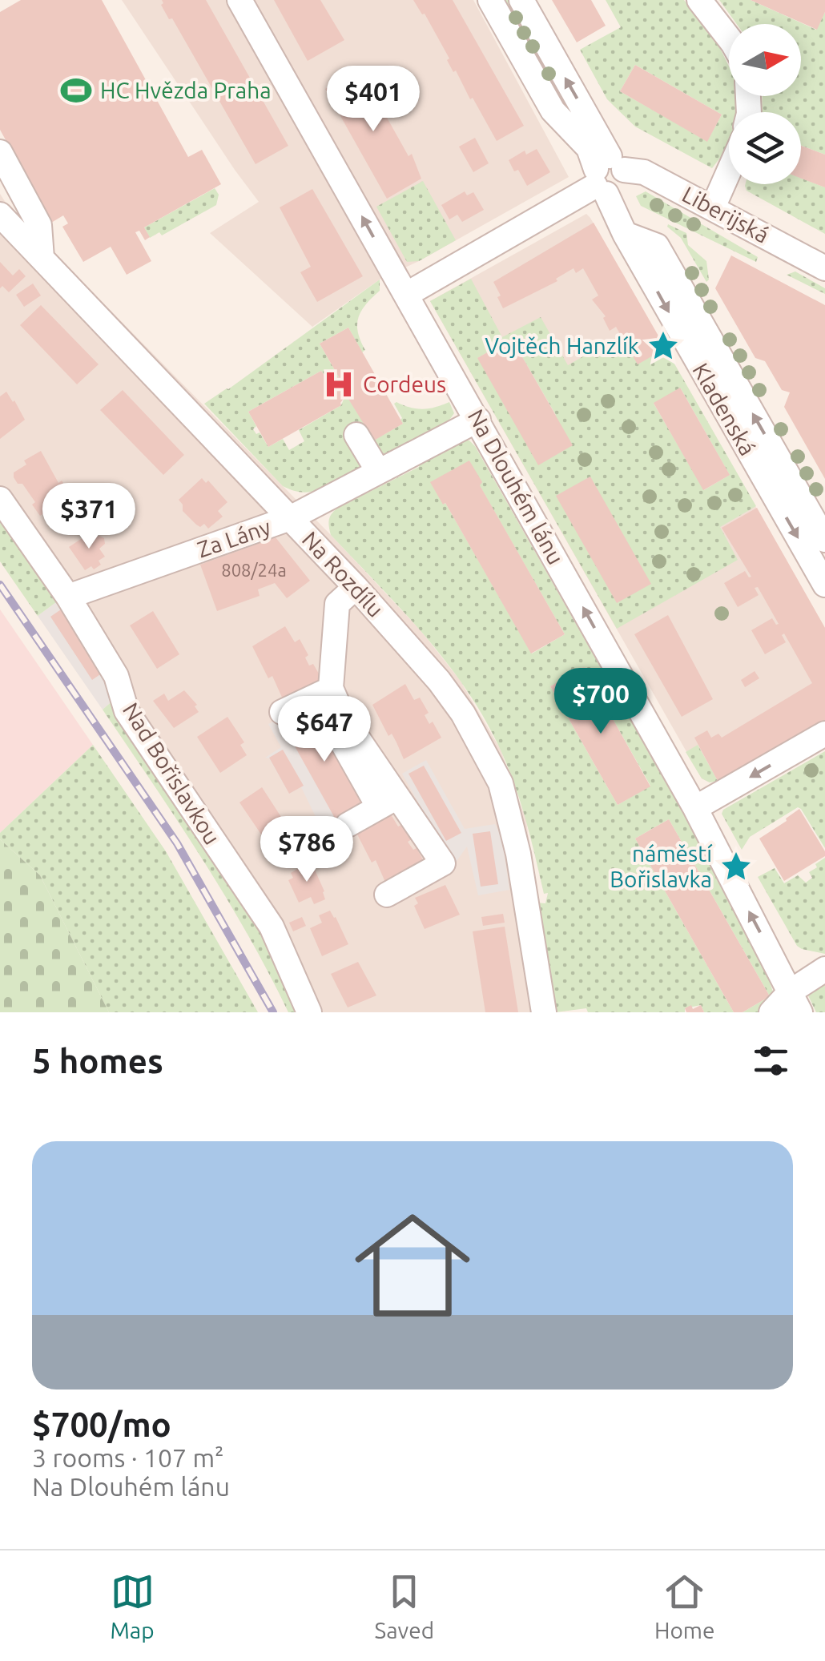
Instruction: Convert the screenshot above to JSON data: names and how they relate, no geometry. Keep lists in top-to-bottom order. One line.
{"streets":{"street":["Liberijská","Kladenská","Na Dlouhém lánu","Za Lány","Na Rozdílu","Nad Bořislavkou"]},"crossings":[["Liberijská","Kladenská"],["Na Dlouhém lánu","Za Lány"],["Za Lány","Na Rozdílu"],["Za Lány","Nad Bořislavkou"]],"one_way":["Na Dlouhém lánu"],"places":{"sports":["HC Hvězda Praha"],"place":["Vojtěch Hanzlík","náměstí Bořislavka"],"hospital":["Cordeus"]},"house_numbers":["808/24a"],"north":"right","page":{"price":["$401","$371","$700","$647","$786"],"heading":"5 homes","list":[{"name":"$700/mo","note":"3 rooms · 107 m² · Na Dlouhém lánu"}],"tabs":["Map","Saved","Home"]}}
